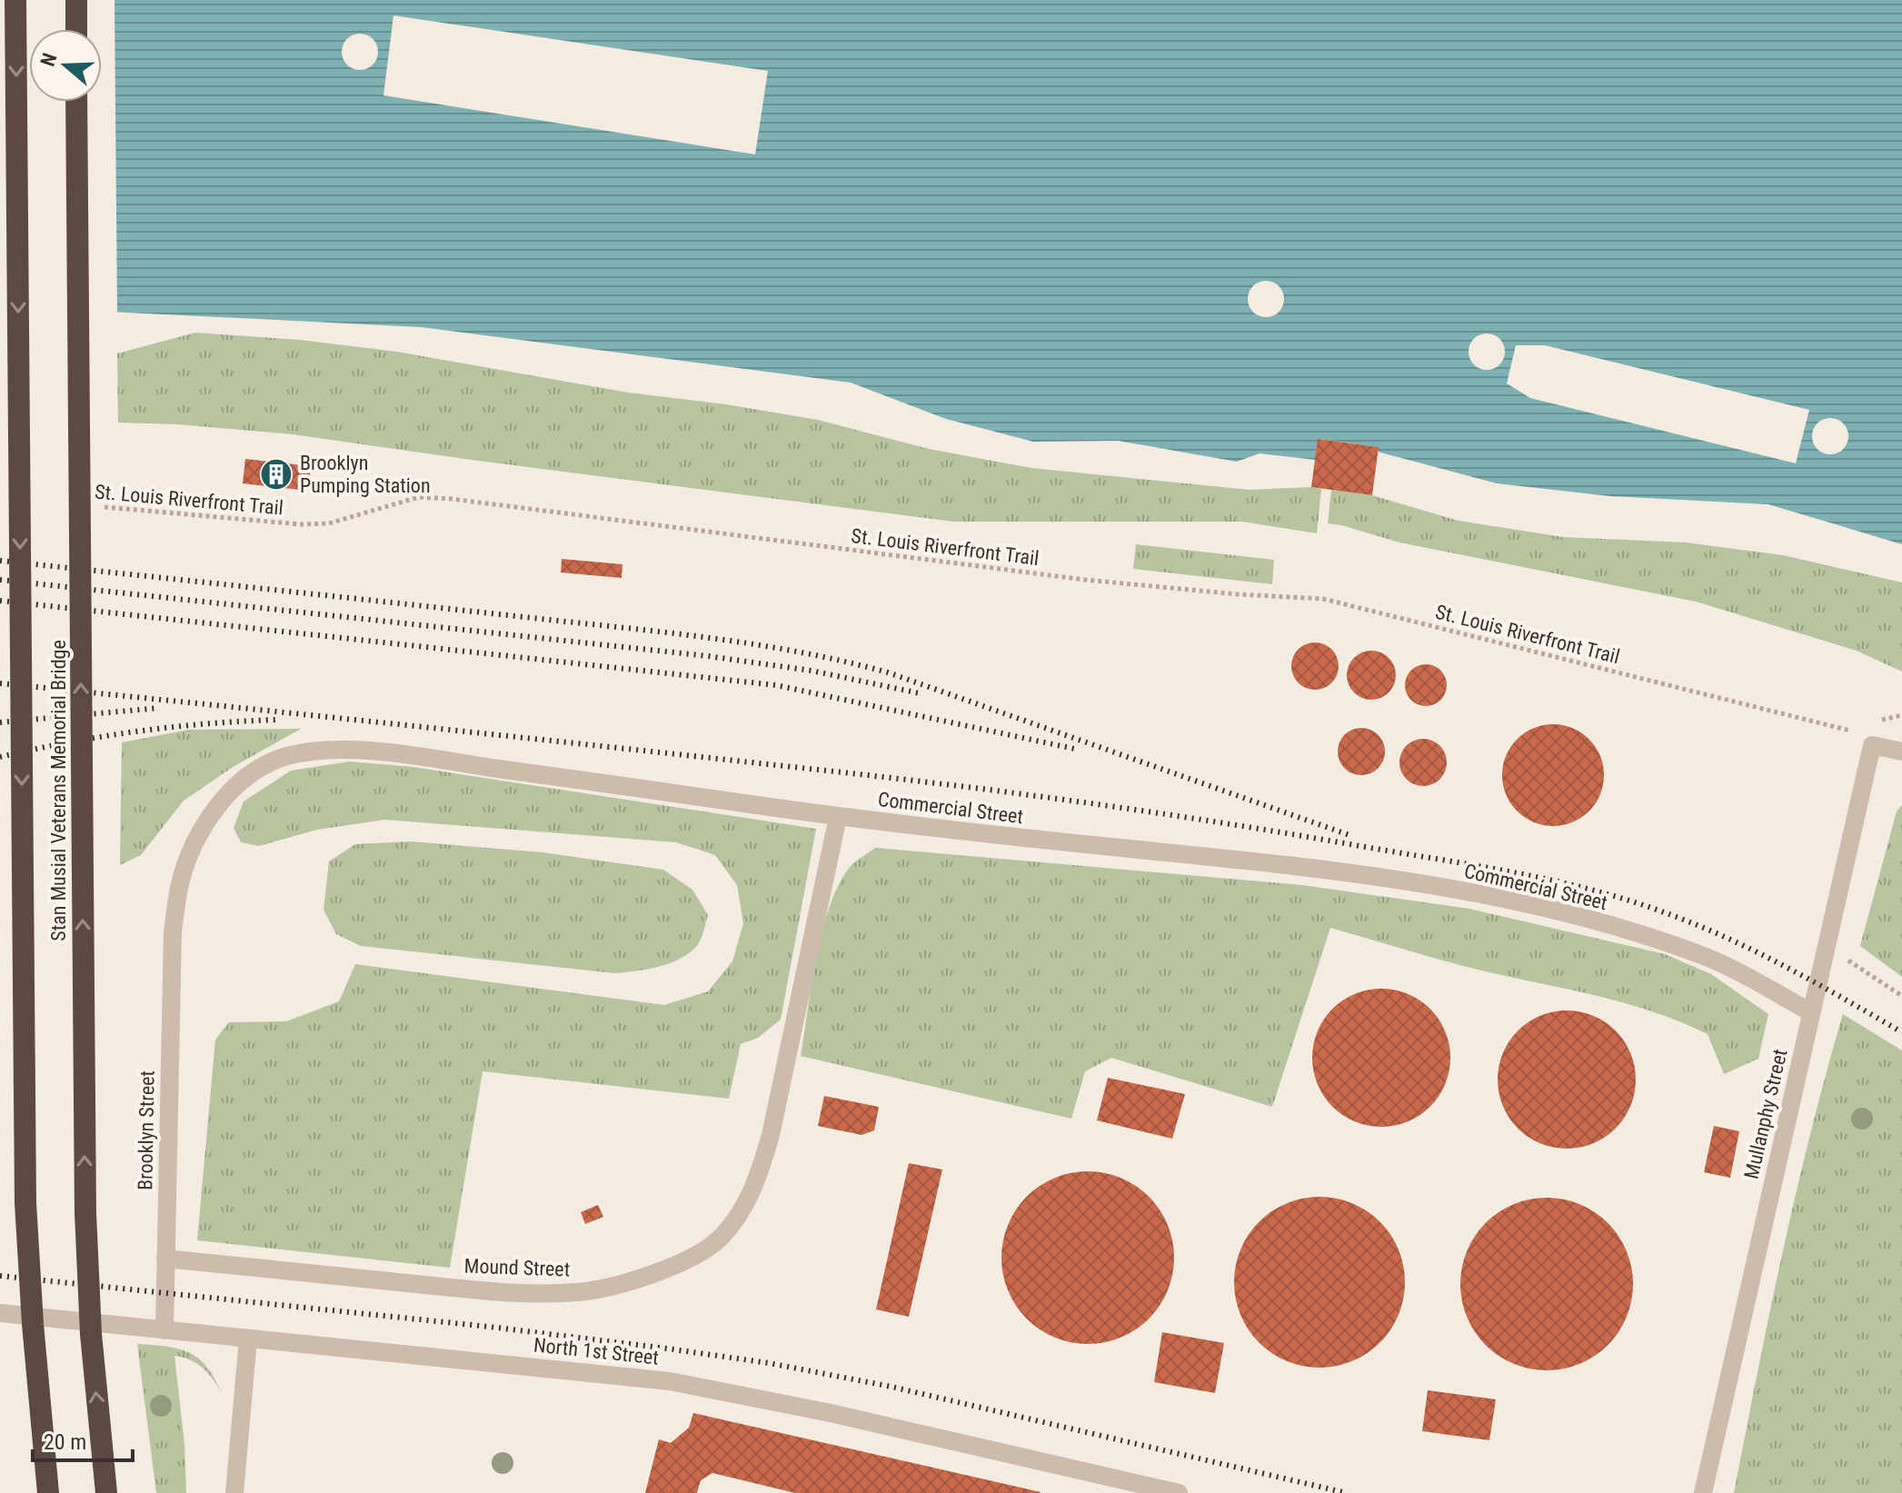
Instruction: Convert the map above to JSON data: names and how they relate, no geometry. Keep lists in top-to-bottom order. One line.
{"streets":{"highway":["Stan Musial Veterans Memorial Bridge"],"street":["Commercial Street","Mullanphy Street","Brooklyn Street","Mound Street","North 1st Street"],"path":["St. Louis Riverfront Trail"]},"crossings":[["St. Louis Riverfront Trail","Mullanphy Street"],["Commercial Street","Mullanphy Street"],["Commercial Street","Brooklyn Street"],["Commercial Street","Mound Street"],["Brooklyn Street","Mound Street"],["Brooklyn Street","North 1st Street"]],"places":{"building":["Brooklyn Pumping Station"]},"scale_bar":"20 m","north":"left"}
